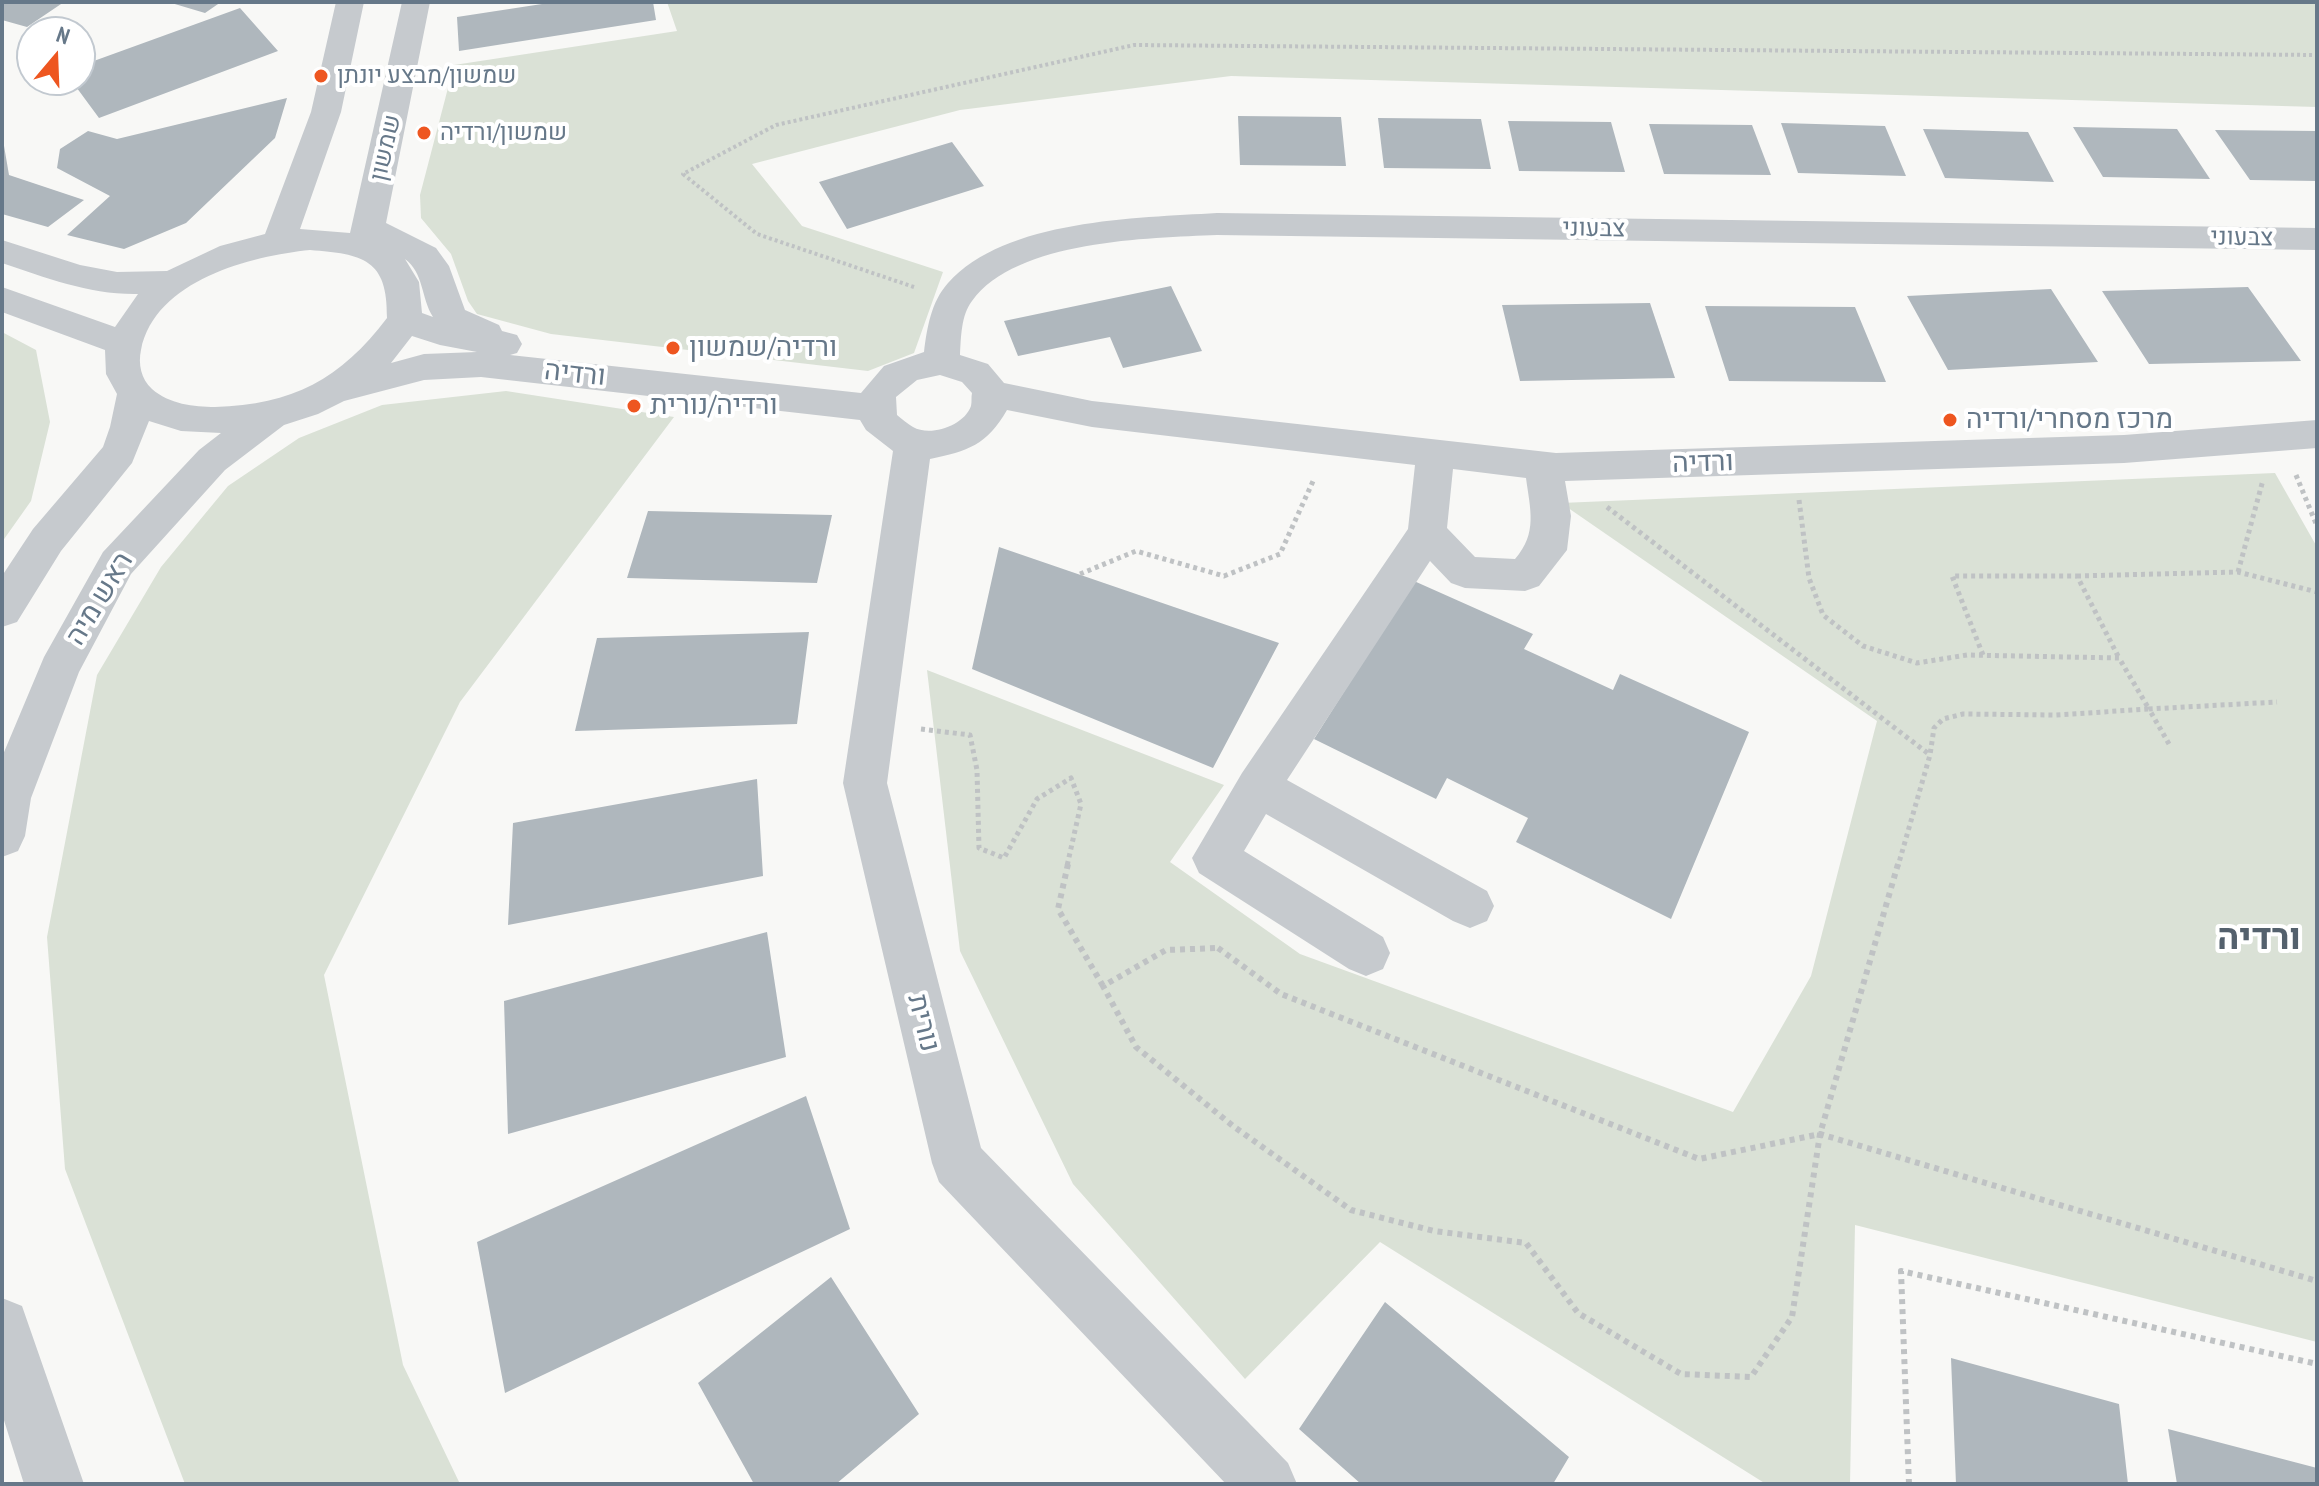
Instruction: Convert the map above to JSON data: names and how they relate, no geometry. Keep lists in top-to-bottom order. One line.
{"streets":{"street":["שמשון","צבעוני","ורדיה","ראש מיה","נורית"]},"crossings":[["שמשון","ורדיה"],["שמשון","ראש מיה"],["צבעוני","ורדיה"],["צבעוני","נורית"],["ורדיה","ראש מיה"],["ורדיה","נורית"]],"districts":["ורדיה"],"places":["שמשון/מבצע יונתן","שמשון/ורדיה","ורדיה/שמשון","ורדיה/נורית","מרכז מסחרי/ורדיה"],"north":"top"}
